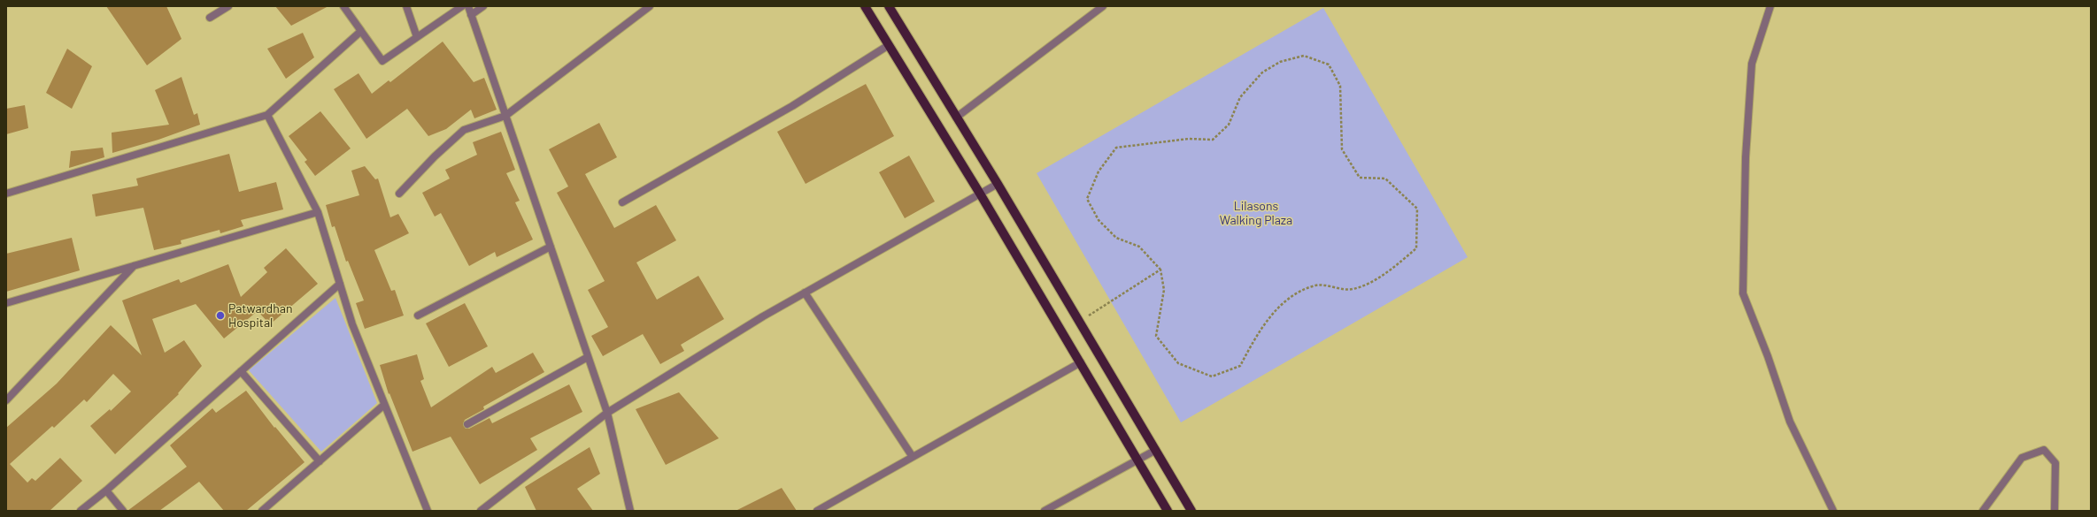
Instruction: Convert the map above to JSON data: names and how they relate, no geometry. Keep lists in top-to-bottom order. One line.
{"parks":["Lilasons Walking Plaza"],"places":["Patwardhan Hospital"]}
